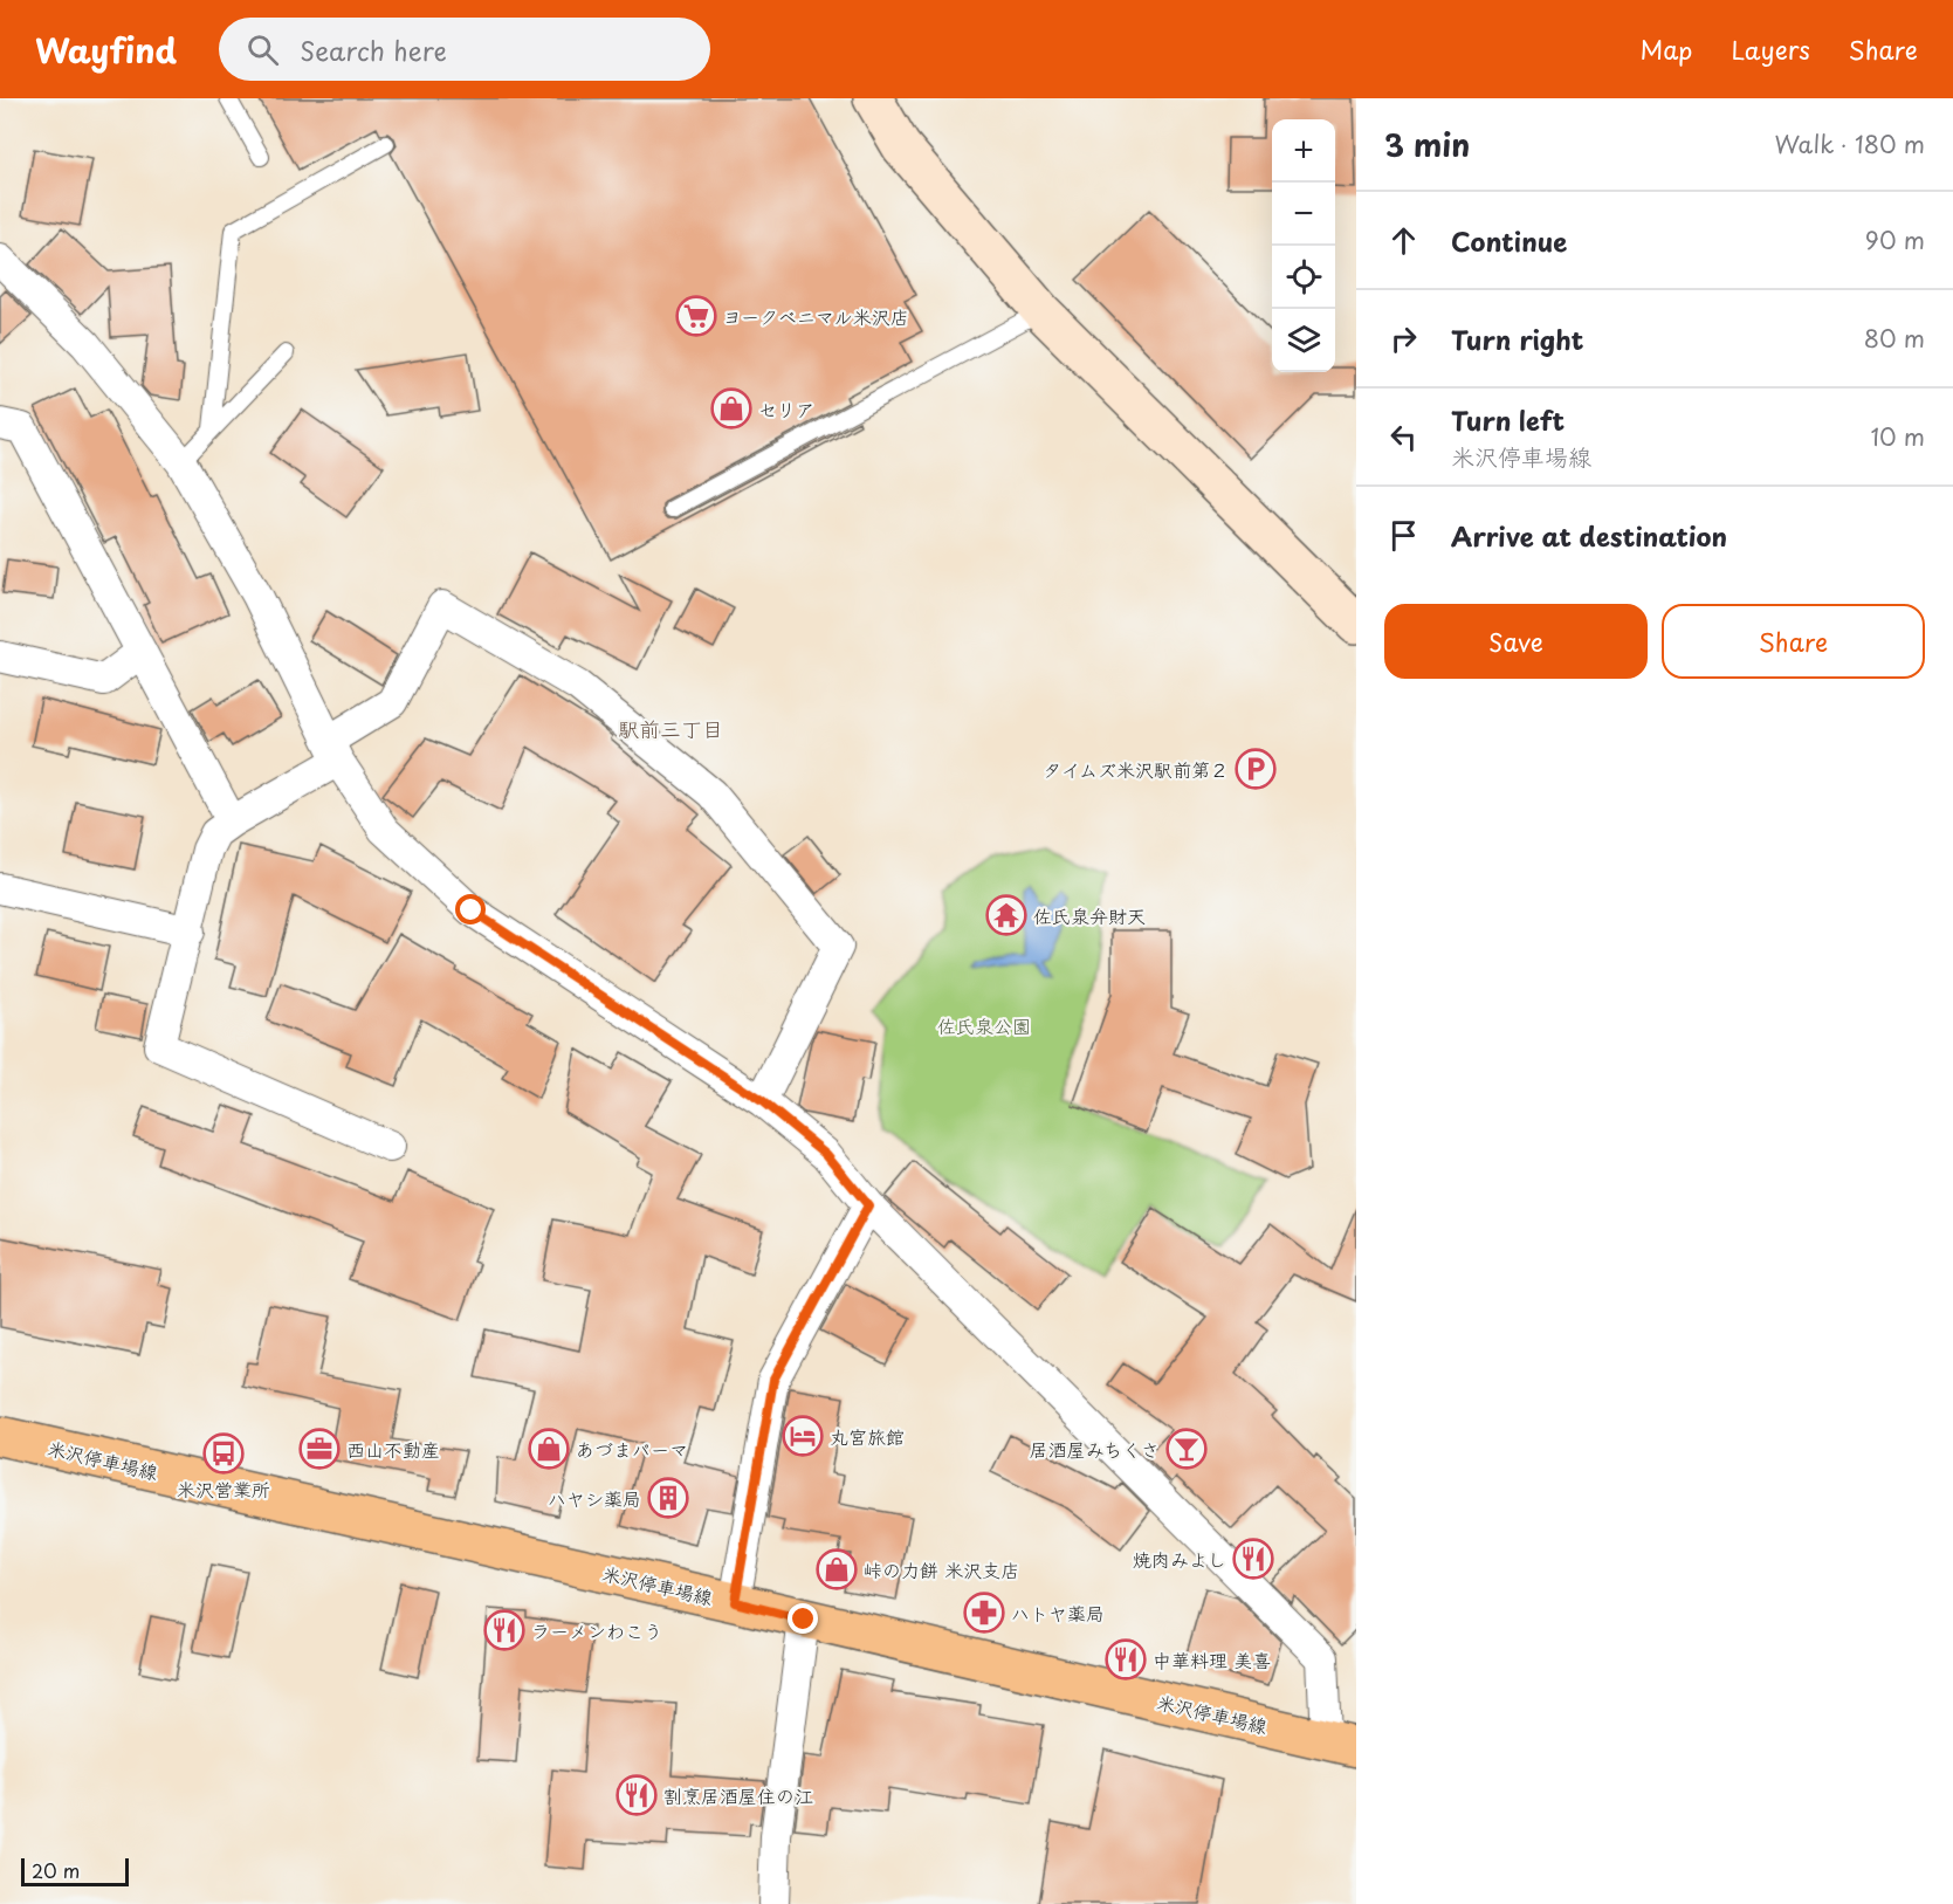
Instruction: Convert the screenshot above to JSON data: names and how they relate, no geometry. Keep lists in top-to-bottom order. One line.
{"streets":{"main road":["米沢停車場線"]},"districts":["駅前三丁目"],"parks":["佐氏泉公園"],"places":{"supermarket":["ヨークベニマル米沢店"],"shop":["セリア","あづまパーマ","峠の力餅 米沢支店"],"parking":["タイムズ米沢駅前第２"],"temple":["佐氏泉弁財天"],"hotel":["丸宮旅館"],"office":["西山不動産"],"bar":["居酒屋みちくさ"],"bus stop":["米沢営業所"],"building":["ハヤシ薬局"],"restaurant":["焼肉みよし","ラーメンわこう","中華料理 美喜","割烹居酒屋住の江"],"pharmacy":["ハトヤ薬局"]},"scale_bar":"20 m","page":{"header":"Wayfind","search":"Search here","nav":["Map","Layers","Share"],"heading":["3 min","Walk · 180 m"],"map_buttons":["+","−"],"list":[["Continue","90 m"],["Turn right","80 m"],["Turn left","米沢停車場線","10 m"],"Arrive at destination"],"buttons":["Save","Share"],"scale":"20 m"}}
